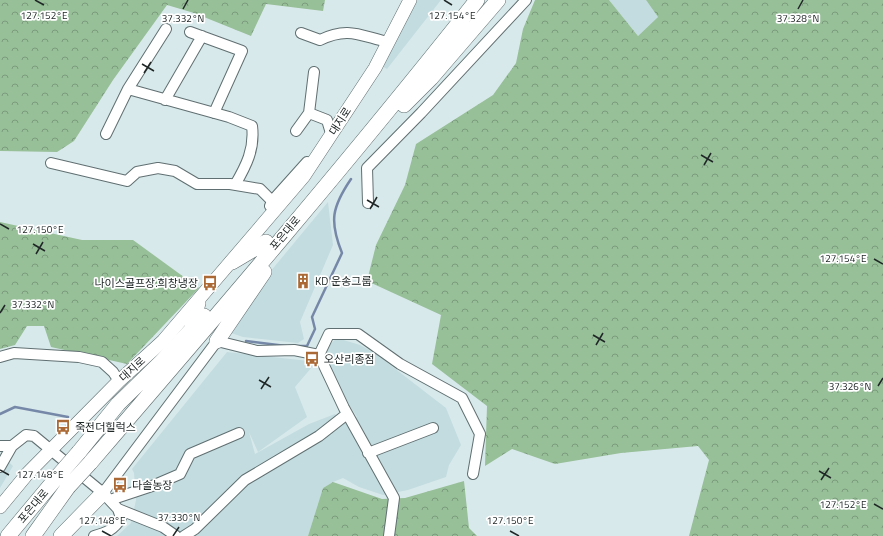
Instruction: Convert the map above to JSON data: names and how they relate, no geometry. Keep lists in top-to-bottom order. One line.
{"streets":{"highway":["포은대로"],"main road":["대지로"]},"places":{"building":["KD 운송그룹"],"bus stop":["나이스골프장.희창냉장","오산리종점","죽전더힐럭스","다솔농장"]},"coordinates":["127.152°E","127.154°E","37.332°N","37.328°N","127.150°E","37.326°N","127.148°E","37.330°N"]}
